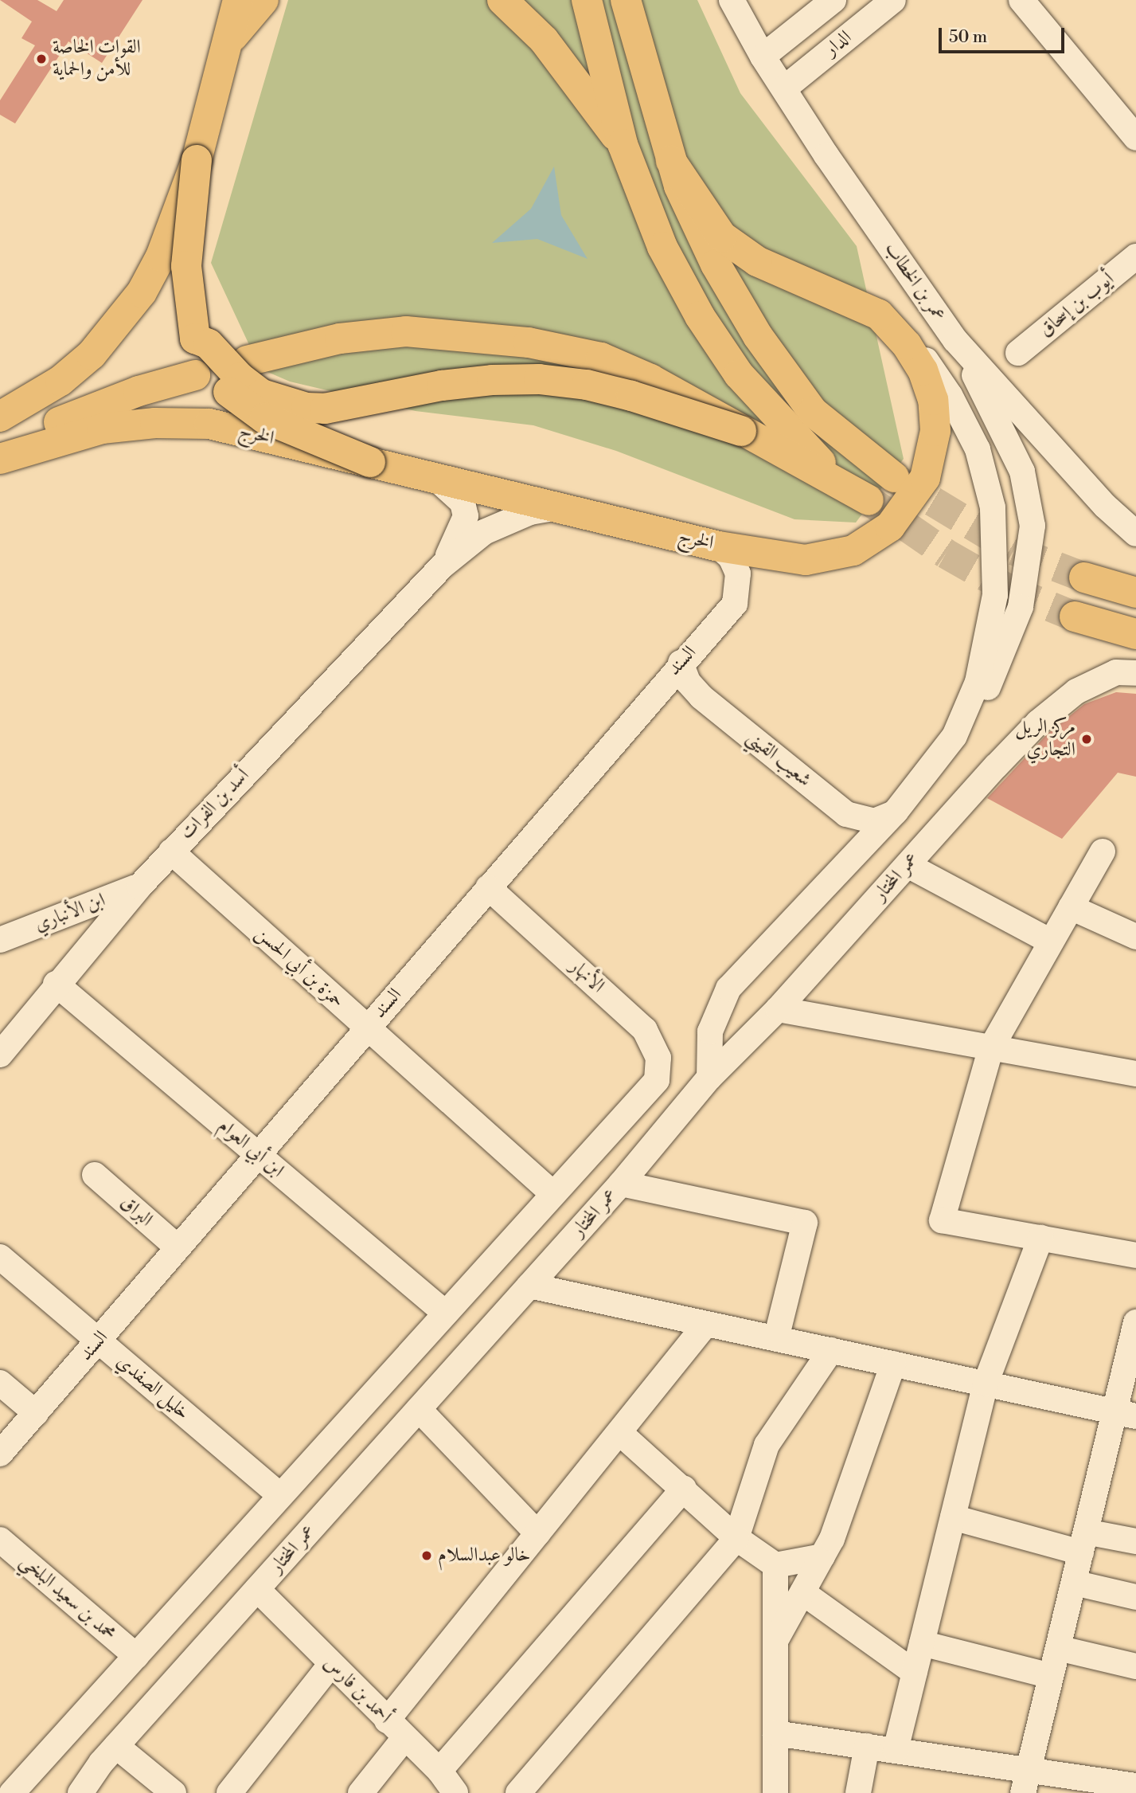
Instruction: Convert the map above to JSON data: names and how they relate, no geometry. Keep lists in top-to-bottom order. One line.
{"streets":{"main road":["الخرج"],"street":["الدار","عمر بن الخطاب","أيوب بن إسحاق","السند","شعيب القيني","أسد بن الفرات","عمر المختار","ابن الأنباري","حمزة بن أبي الحسن","الأنهار","ابن أبي العوام","البراق","خليل الصفدي","محمد بن سعيد البلخي","أحمد بن فارس"]},"crossings":[["الدار","عمر بن الخطاب"],["الخرج","السند"],["الخرج","أسد بن الفرات"],["السند","شعيب القيني"],["السند","حمزة بن أبي الحسن"],["السند","الأنهار"],["السند","ابن أبي العوام"],["السند","البراق"],["السند","خليل الصفدي"],["أسد بن الفرات","ابن الأنباري"],["أسد بن الفرات","حمزة بن أبي الحسن"],["أسد بن الفرات","ابن أبي العوام"],["عمر المختار","أحمد بن فارس"],["حمزة بن أبي الحسن","الأنهار"]],"places":["القوات الخاصة للأمن والحماية","مركز الريل التجاري","خالو عبدالسلام"],"scale_bar":"50 m"}
